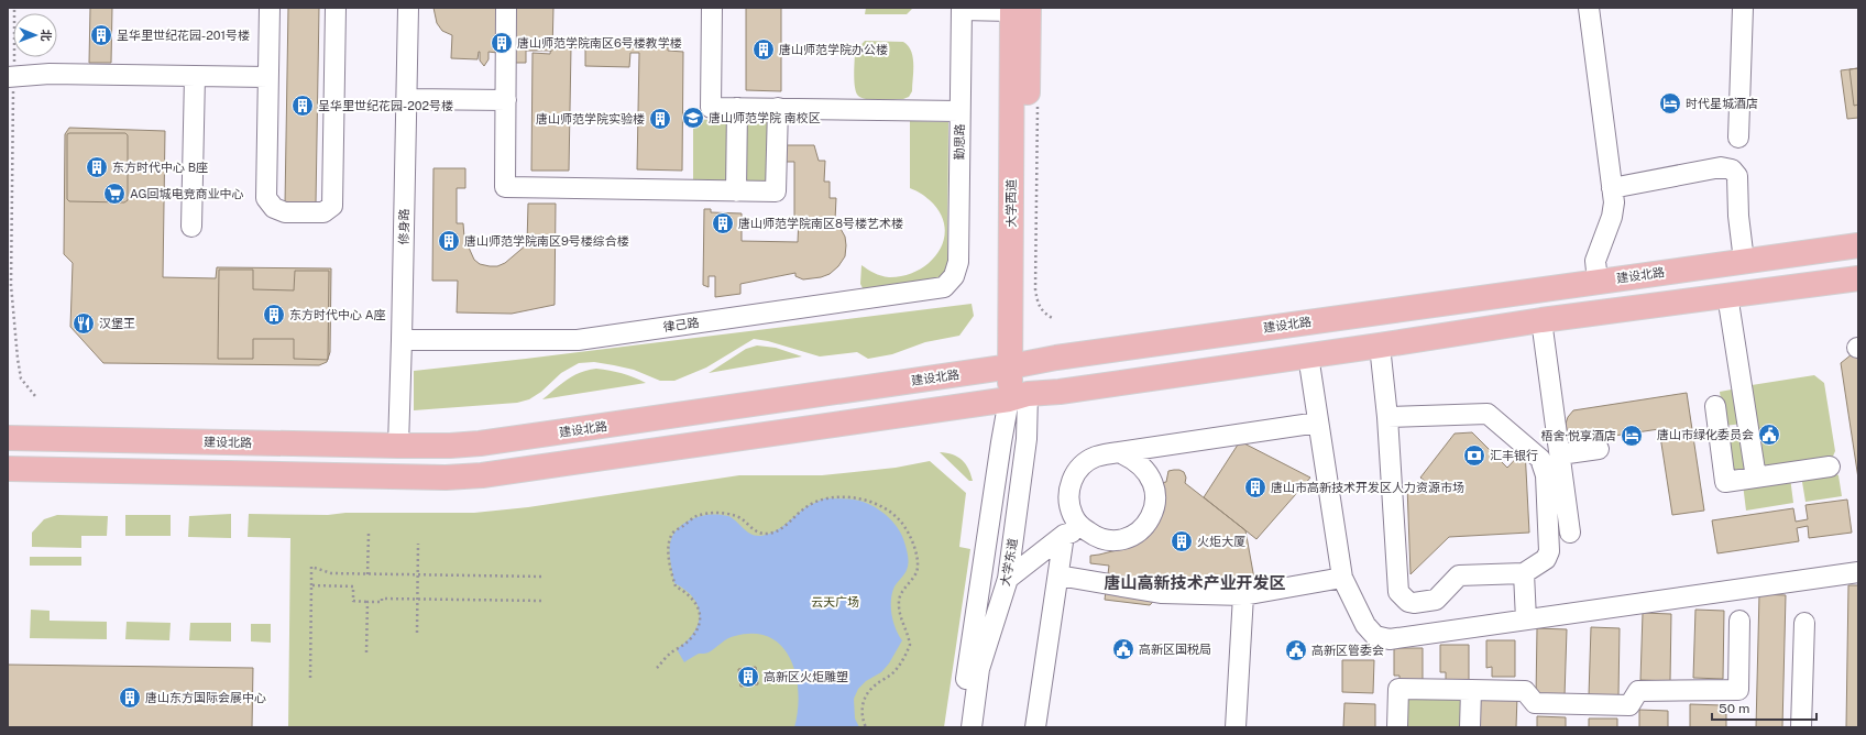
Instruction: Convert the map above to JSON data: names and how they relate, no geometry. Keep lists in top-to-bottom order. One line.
{"streets":{"main road":["大学西道","建设北路"],"street":["勤思路","修身路","律己路","大学东道"]},"crossings":[["勤思路","律己路"],["大学西道","建设北路"],["大学西道","大学东道"],["修身路","建设北路"],["修身路","律己路"]],"districts":["唐山高新技术产业开发区"],"parks":["云天广场"],"places":{"building":["呈华里世纪花园-201号楼","唐山师范学院南区6号楼教学楼","唐山师范学院办公楼","呈华里世纪花园-202号楼","唐山师范学院实验楼","东方时代中心 B座","唐山师范学院南区8号楼艺术楼","唐山师范学院南区9号楼综合楼","东方时代中心 A座","唐山市高新技术开发区人力资源市场","火炬大厦","高新区火炬雕塑","唐山东方国际会展中心"],"hotel":["时代星城酒店","梧舍·悦享酒店"],"school or university":["唐山师范学院 南校区"],"supermarket":["AG回城电竞商业中心"],"restaurant":["汉堡王"],"public building":["唐山市绿化委员会","高新区国税局","高新区管委会"],"bank":["汇丰银行"]},"scale_bar":"50 m","north":"right"}
